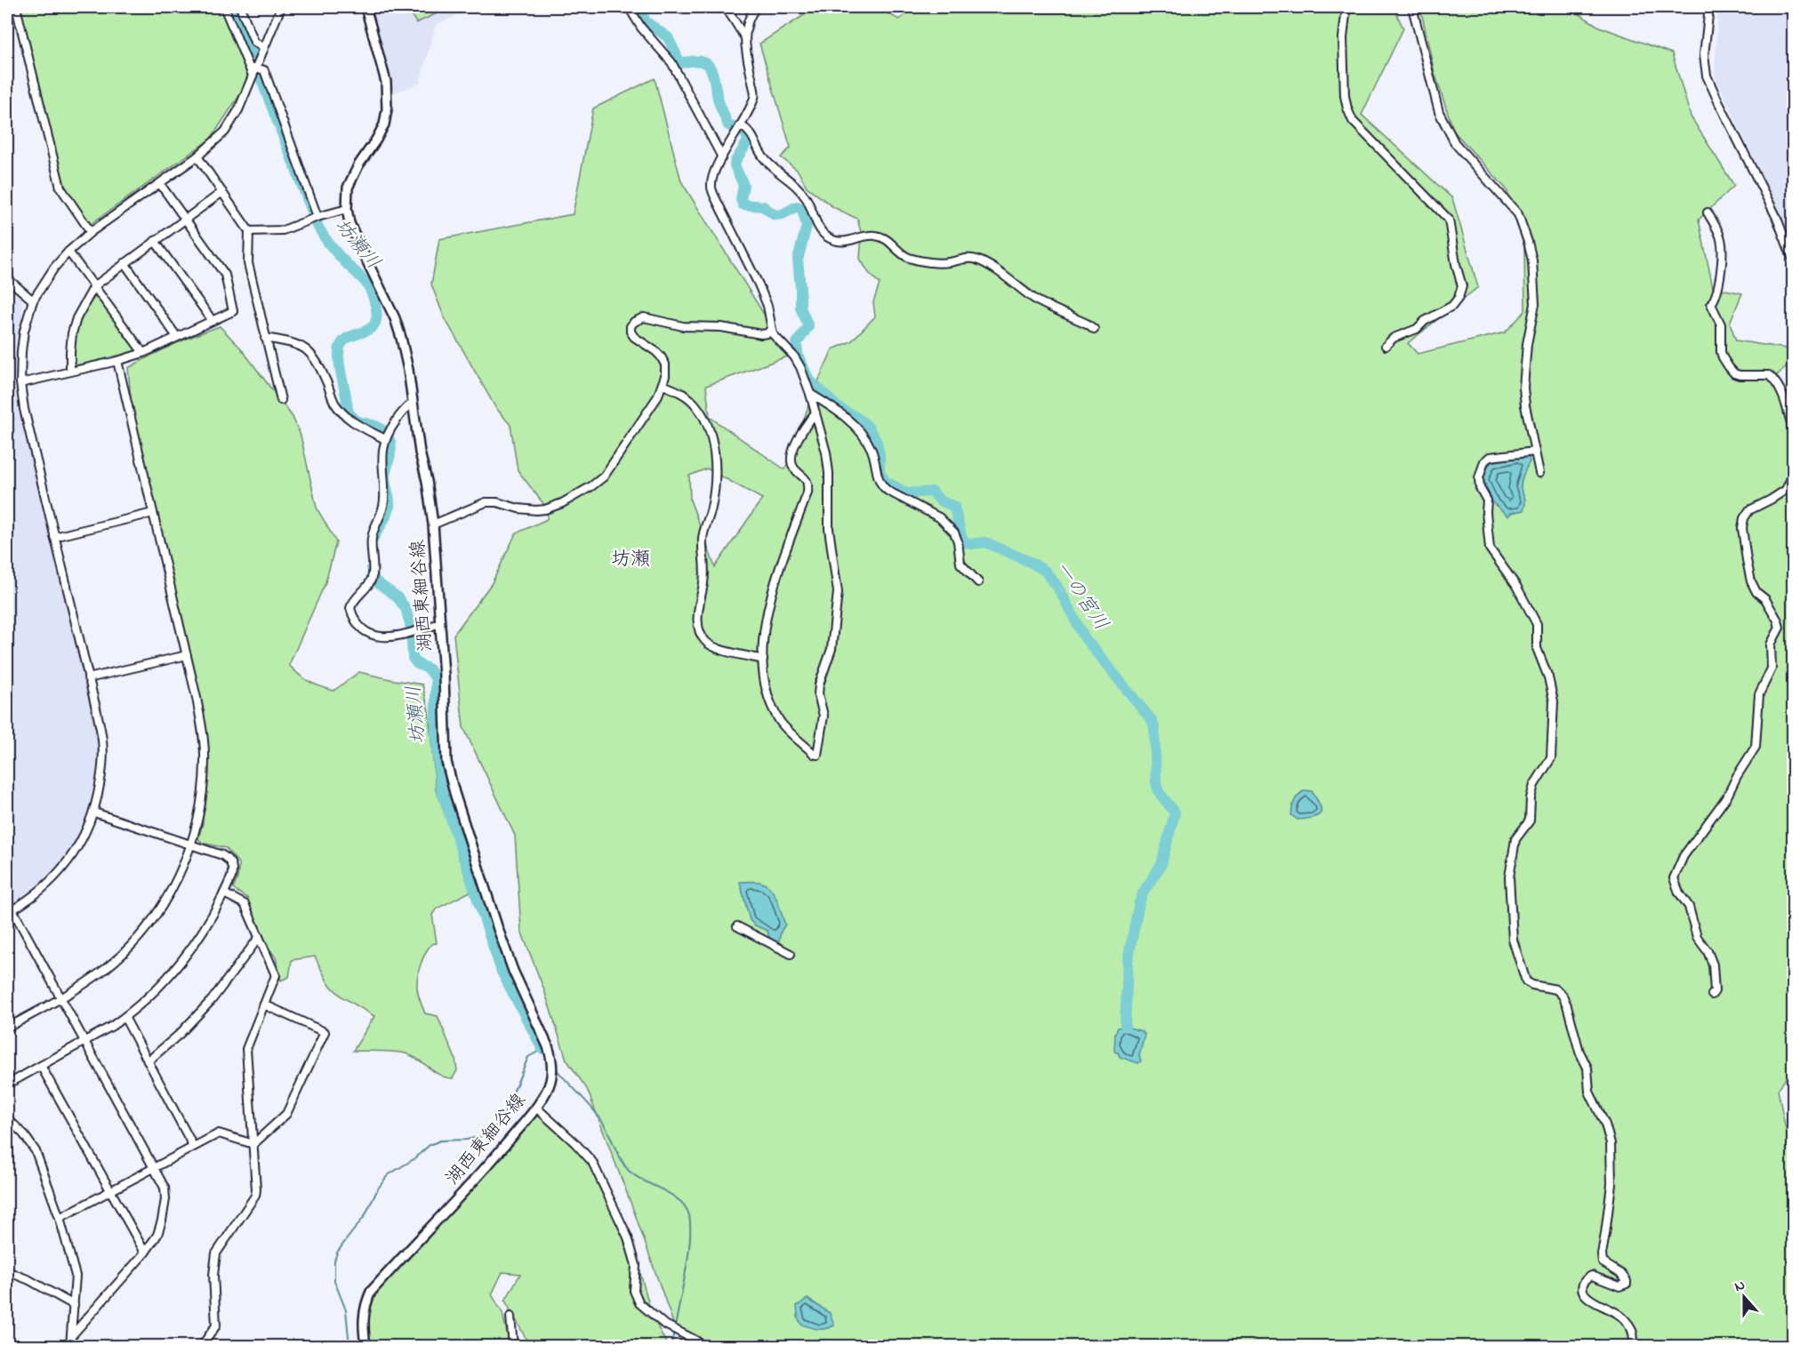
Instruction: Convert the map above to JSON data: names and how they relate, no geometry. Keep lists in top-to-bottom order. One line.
{"streets":{"main road":["湖西東細谷線"]},"districts":["坊瀬"],"water":["坊瀬川","一の宮川"],"north":"top"}
